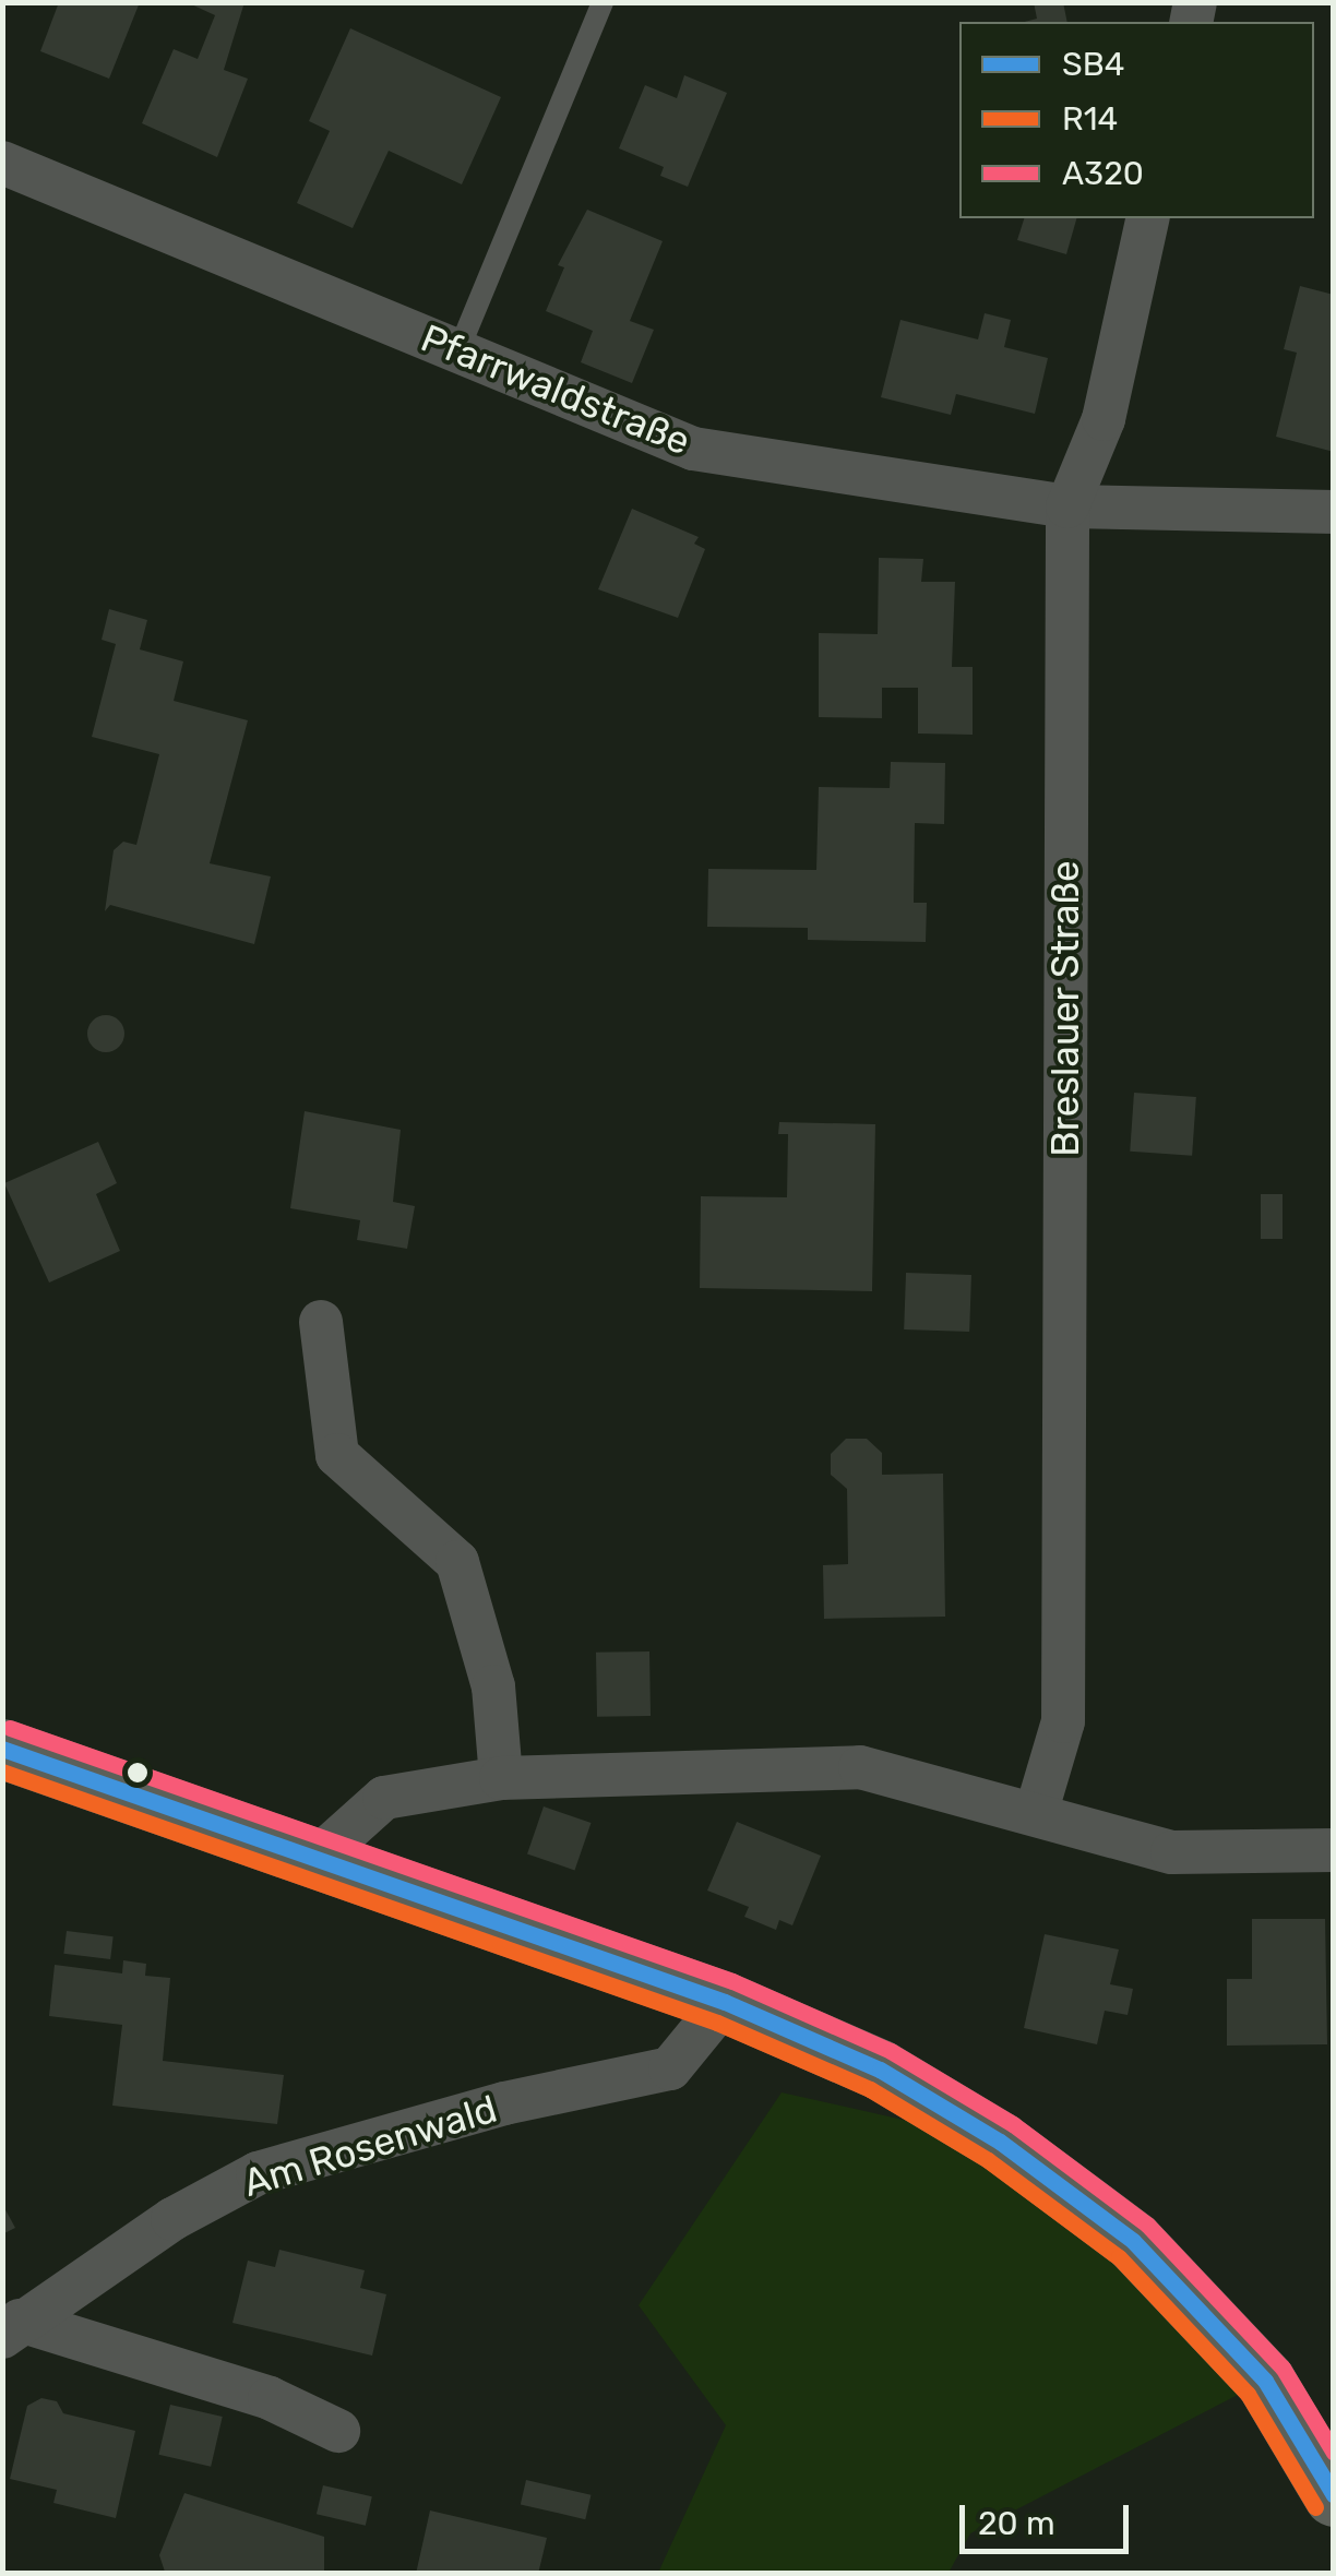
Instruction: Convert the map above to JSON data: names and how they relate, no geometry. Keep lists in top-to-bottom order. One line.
{"streets":{"street":["Pfarrwaldstraße","Breslauer Straße","Am Rosenwald"]},"crossings":[["Pfarrwaldstraße","Breslauer Straße"]],"lines":["transit line A320","transit line SB4","transit line R14"],"legend":["SB4","R14","A320"],"scale_bar":"20 m"}
